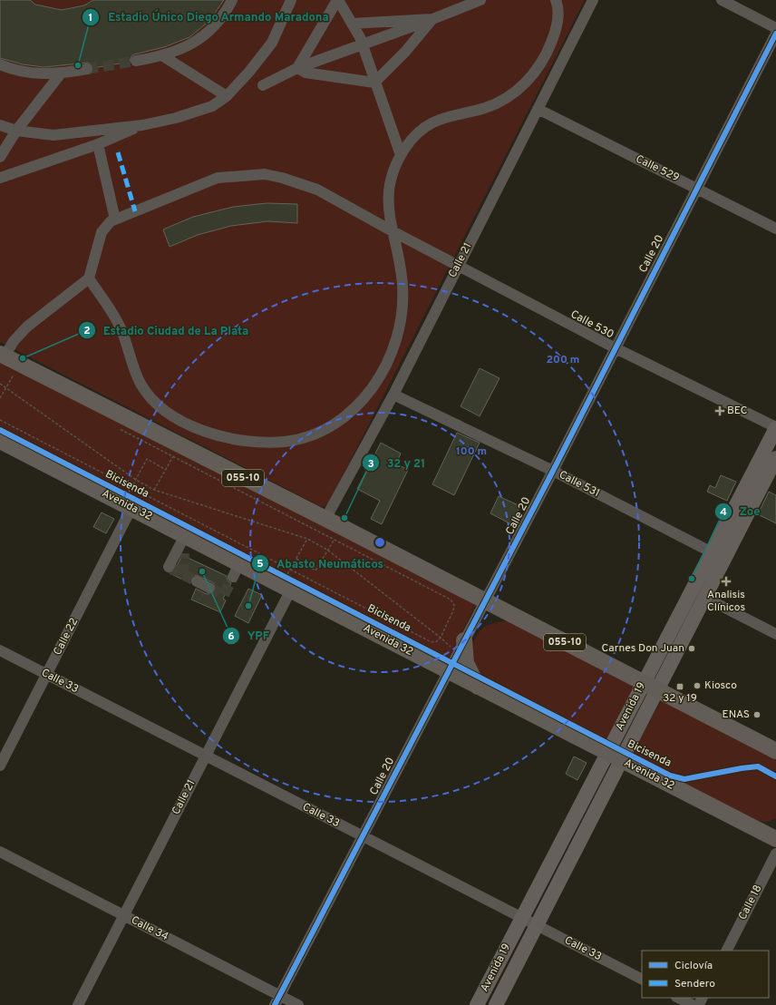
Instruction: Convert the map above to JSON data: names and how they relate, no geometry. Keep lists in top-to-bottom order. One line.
{"streets":{"highway":["055-10","Avenida 32"],"main road":["Avenida 19"],"street":["Calle 529","Calle 20","Calle 21","Calle 530","Calle 531","Calle 22","Calle 33","Calle 18","Calle 34"],"cycle path":["Bicisenda"]},"crossings":[["Calle 529","Calle 20"],["Calle 529","Calle 21"],["Calle 20","Calle 530"],["Calle 20","055-10"],["Calle 20","Calle 531"],["Calle 20","Avenida 32"],["Calle 20","Calle 33"],["Calle 20","Calle 34"],["Calle 21","Calle 530"],["Calle 21","055-10"],["Calle 21","Calle 531"],["Calle 21","Avenida 32"],["Calle 21","Calle 33"],["Calle 21","Calle 34"],["Calle 530","Avenida 19"],["055-10","Avenida 19"],["Bicisenda","Avenida 32"],["Bicisenda","Calle 22"],["Calle 531","Avenida 19"],["Avenida 32","Calle 22"],["Avenida 32","Avenida 19"],["Calle 22","Calle 33"],["Calle 33","Avenida 19"]],"places":{"other":["Estadio Único Diego Armando Maradona","Estadio Ciudad de La Plata","32 y 21","YPF","Zoe","Abasto Neumáticos","Carnes Don Juan","Kiosco","ENAS"],"health":["BEC","Analisis Clínicos"],"transit":["32 y 19"]},"legend":["Ciclovía","Sendero"],"rings":["200 m","100 m"]}
